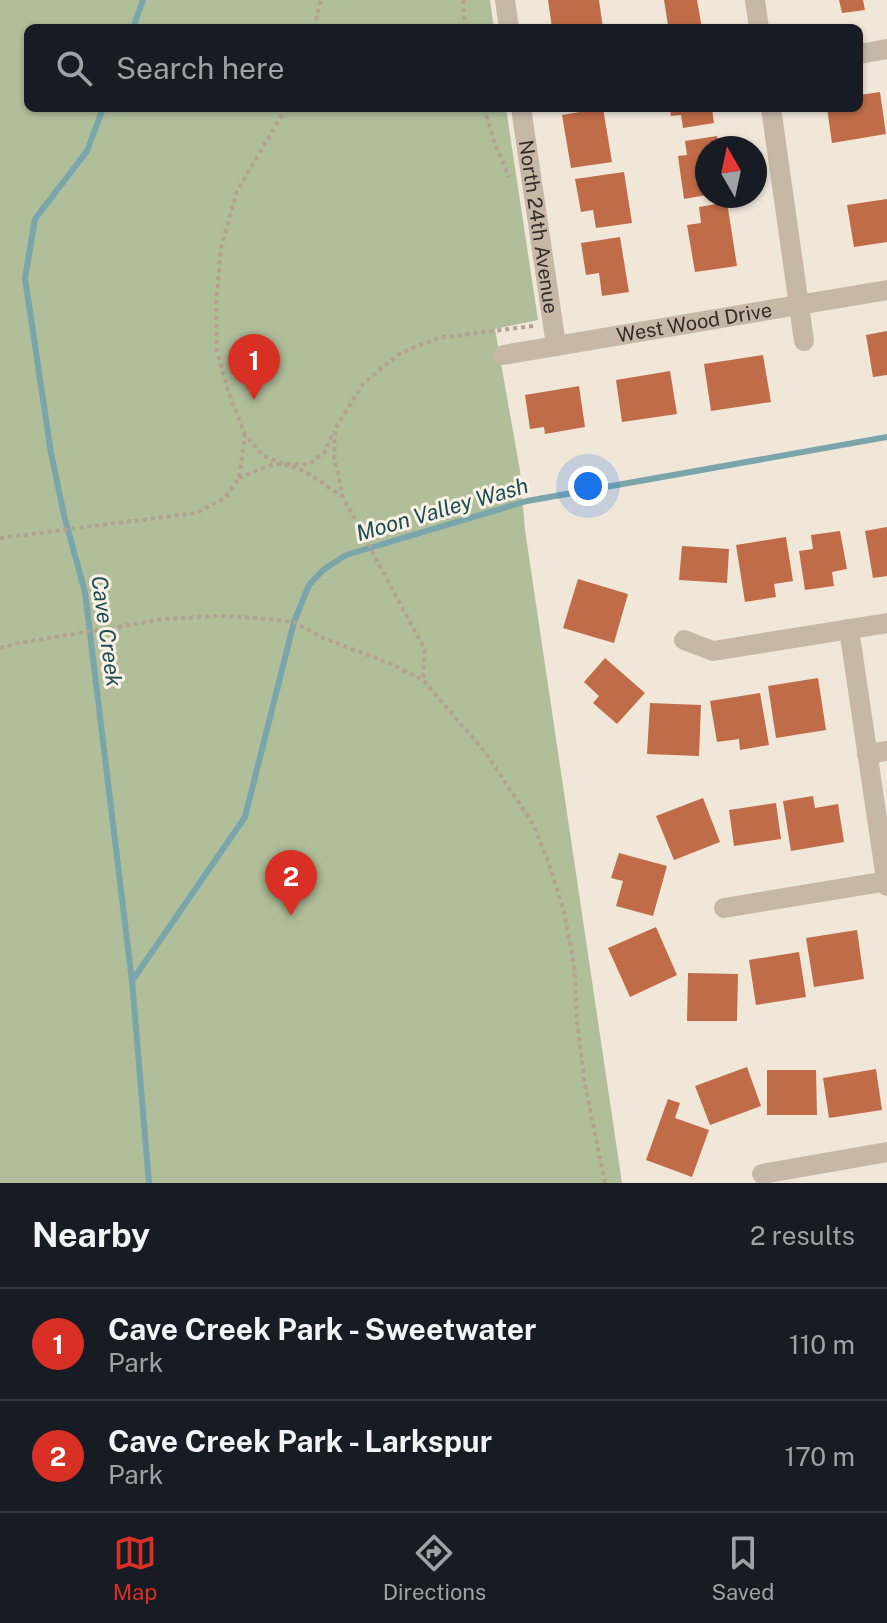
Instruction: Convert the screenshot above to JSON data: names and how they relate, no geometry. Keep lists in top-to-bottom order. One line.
{"streets":{"street":["North 24th Avenue","West Wood Drive"]},"crossings":[["North 24th Avenue","West Wood Drive"]],"water":["Moon Valley Wash","Cave Creek"],"north":"top","page":{"search":"Search here","pins":["1","2"],"heading":["Nearby","2 results"],"list":[{"mark":"1","name":"Cave Creek Park - Sweetwater","note":"Park","value":"110 m"},{"mark":"2","name":"Cave Creek Park - Larkspur","note":"Park","value":"170 m"}],"nav":["Map","Directions","Saved"]}}
